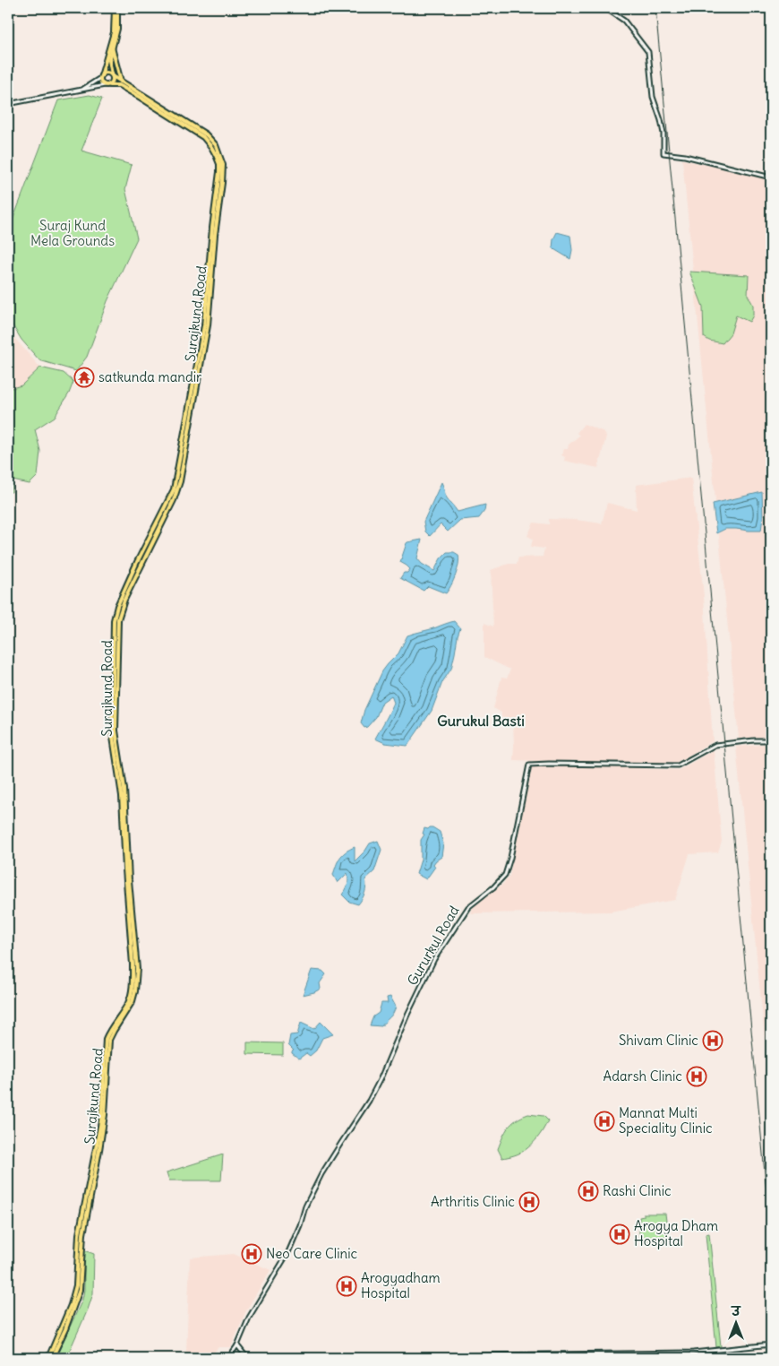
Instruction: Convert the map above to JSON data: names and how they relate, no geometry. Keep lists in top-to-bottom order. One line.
{"streets":{"main road":["Surajkund Road"],"street":["Gururkul Road"]},"districts":["Gurukul Basti"],"parks":["Suraj Kund Mela Grounds"],"places":{"temple":["satkunda mandir"],"hospital":["Shivam Clinic","Adarsh Clinic","Mannat Multi Speciality Clinic","Rashi Clinic","Arthritis Clinic","Arogya Dham Hospital","Neo Care Clinic","Arogyadham Hospital"]},"north":"top"}
